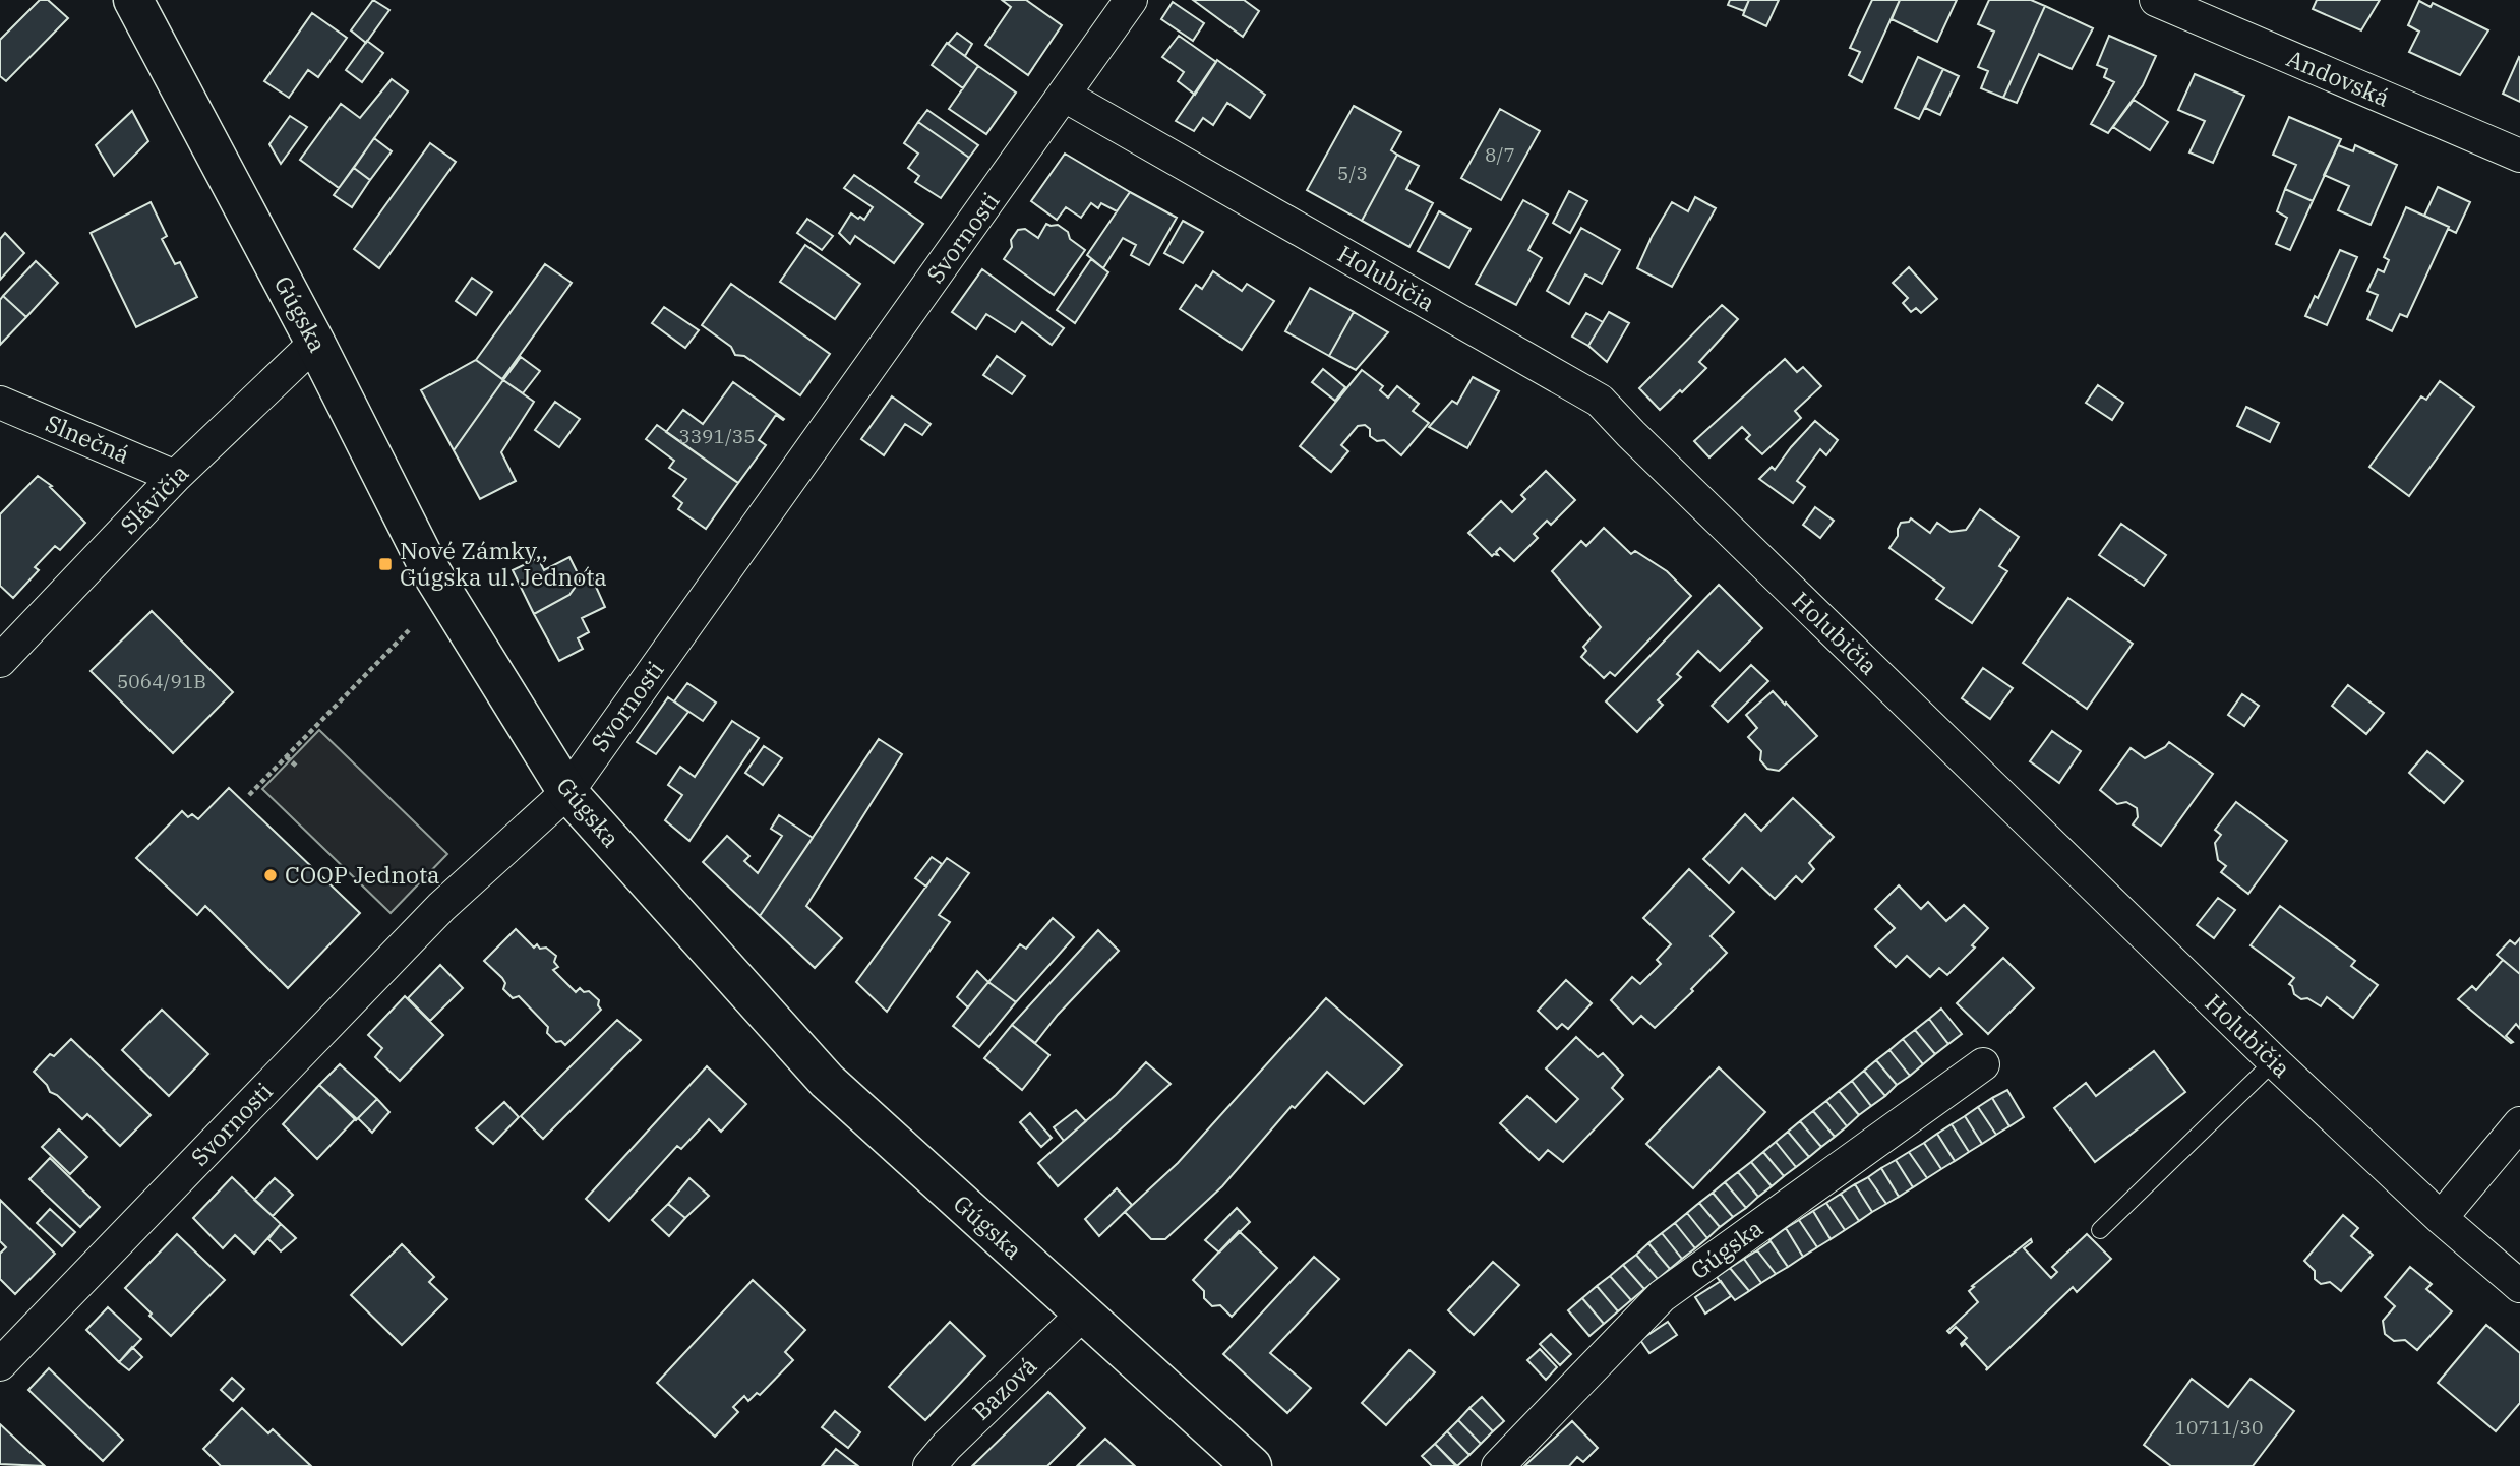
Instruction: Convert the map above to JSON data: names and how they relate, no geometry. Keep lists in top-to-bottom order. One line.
{"streets":{"main road":["Gúgska"],"street":["Andovská","Svornosti","Holubičia","Slnečná","Slávičia","Bazová"]},"crossings":[["Svornosti","Holubičia"],["Svornosti","Gúgska"],["Gúgska","Slávičia"],["Gúgska","Bazová"],["Slnečná","Slávičia"]],"places":{"transit":["Nové Zámky,, Gúgska ul. Jednota"],"other":["COOP Jednota"]},"house_numbers":["8/7","5/3","3391/35","5064/91B","10711/30"]}
